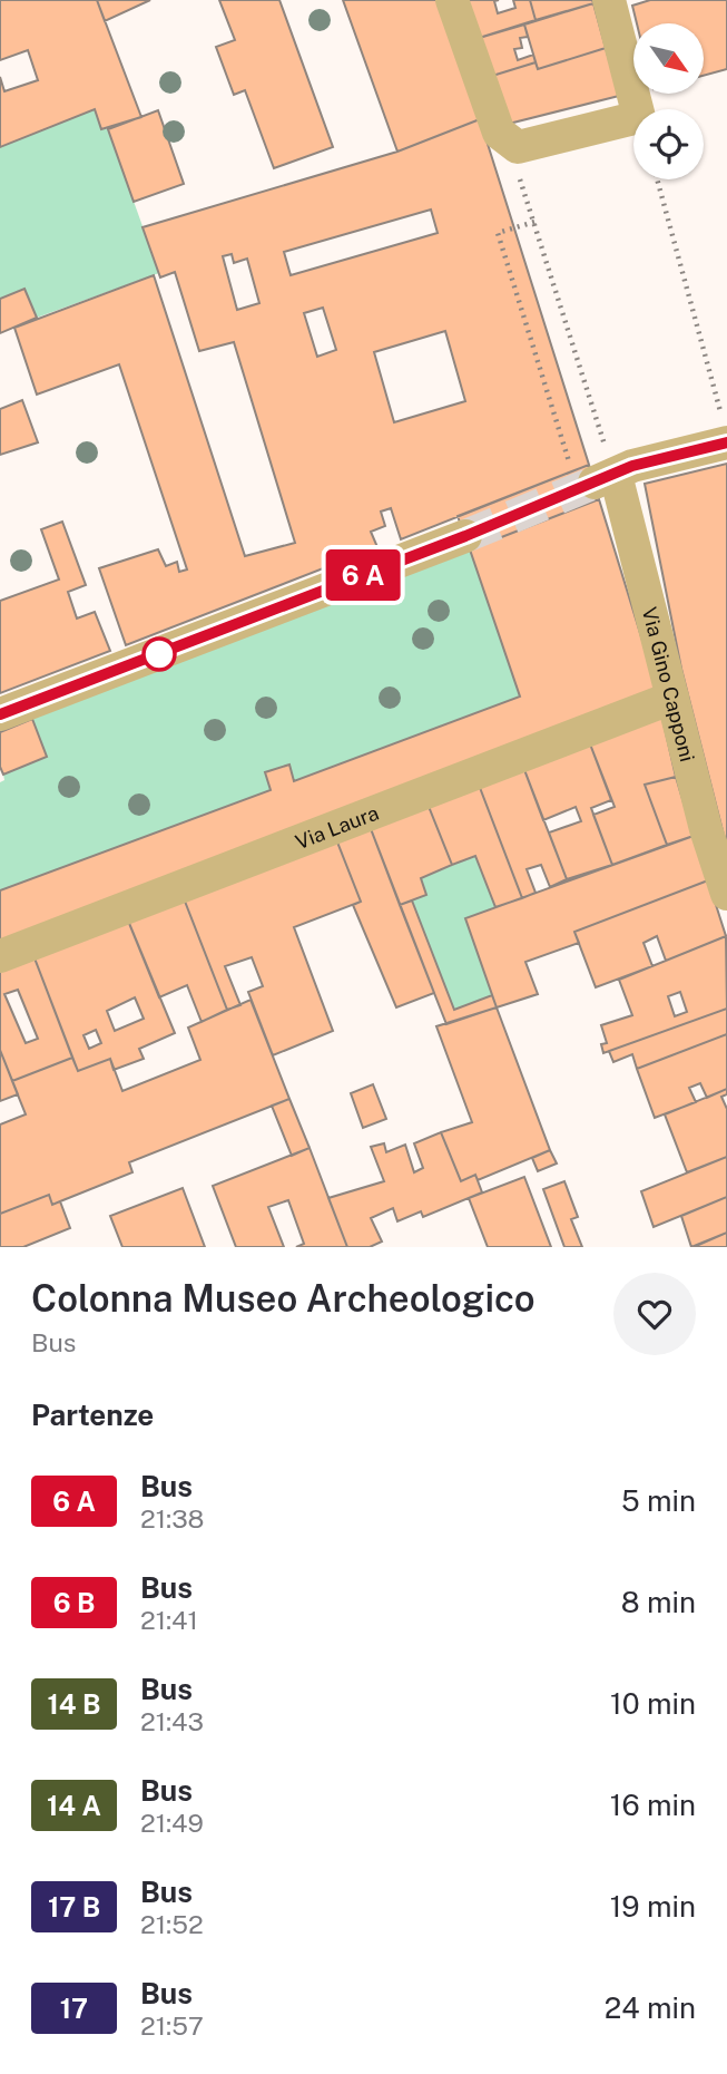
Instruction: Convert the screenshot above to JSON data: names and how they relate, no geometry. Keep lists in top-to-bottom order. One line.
{"streets":{"street":["Via Gino Capponi","Via Laura"]},"crossings":[["Via Gino Capponi","Via Laura"]],"north":"bottom right","page":{"on_map":"6 A","heading":[["Colonna Museo Archeologico","Bus"],"Partenze"],"list":[{"mark":"6 A","name":"Bus","note":"21:38","value":"5 min"},{"mark":"6 B","name":"Bus","note":"21:41","value":"8 min"},{"mark":"14 B","name":"Bus","note":"21:43","value":"10 min"},{"mark":"14 A","name":"Bus","note":"21:49","value":"16 min"},{"mark":"17 B","name":"Bus","note":"21:52","value":"19 min"},{"mark":"17","name":"Bus","note":"21:57","value":"24 min"}]}}
